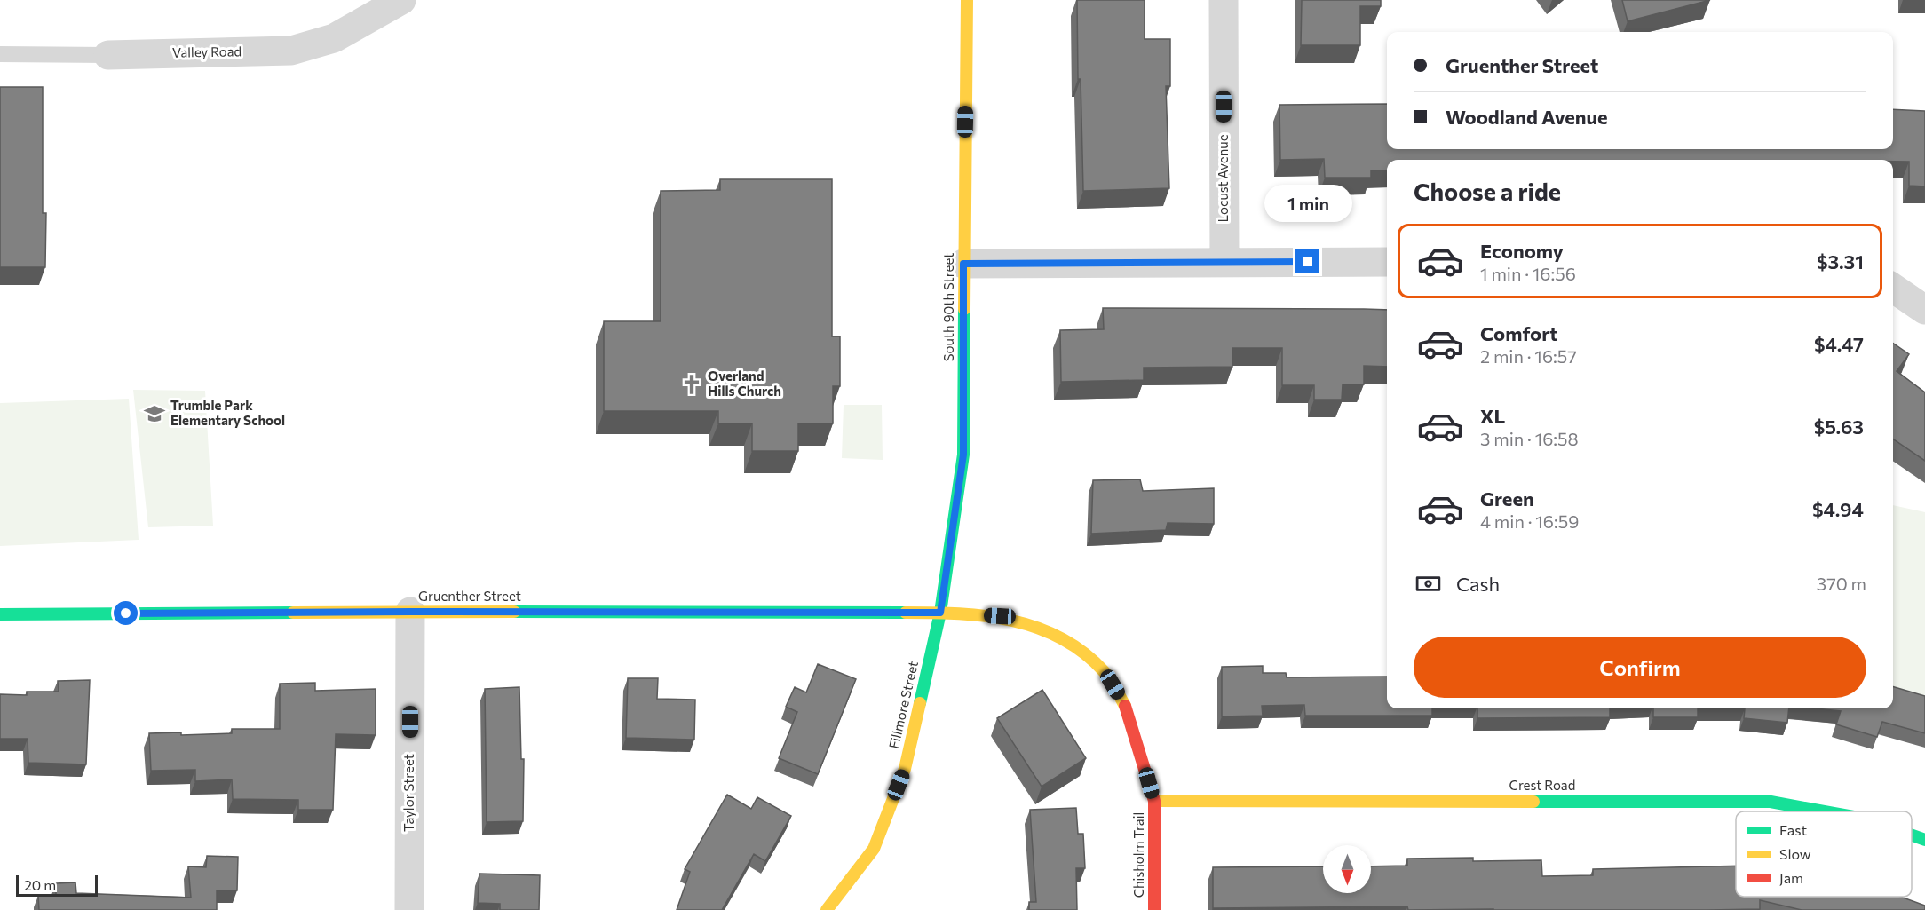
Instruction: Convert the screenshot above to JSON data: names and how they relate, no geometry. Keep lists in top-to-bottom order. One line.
{"streets":{"street":["Valley Road","Locust Avenue","South 90th Street","Gruenther Street","Fillmore Street","Crest Road","Taylor Street","Chisholm Trail"]},"crossings":[["South 90th Street","Gruenther Street"],["South 90th Street","Fillmore Street"],["South 90th Street","Chisholm Trail"],["Gruenther Street","Fillmore Street"],["Gruenther Street","Taylor Street"],["Gruenther Street","Chisholm Trail"],["Fillmore Street","Chisholm Trail"],["Crest Road","Chisholm Trail"]],"places":{"church":["Overland Hills Church"],"school or university":["Trumble Park Elementary School"]},"legend":["Fast","Slow","Jam"],"scale_bar":"20 m","north":"bottom","page":{"banner":["Gruenther Street","Woodland Avenue"],"heading":"Choose a ride","bubble":"1 min","list":[{"name":"Economy","note":"1 min · 16:56","value":"$3.31"},{"name":"Comfort","note":"2 min · 16:57","value":"$4.47"},{"name":"XL","note":"3 min · 16:58","value":"$5.63"},{"name":"Green","note":"4 min · 16:59","value":"$4.94"}],"pay":["Cash","370 m"],"buttons":"Confirm","scale":"20 m"}}
